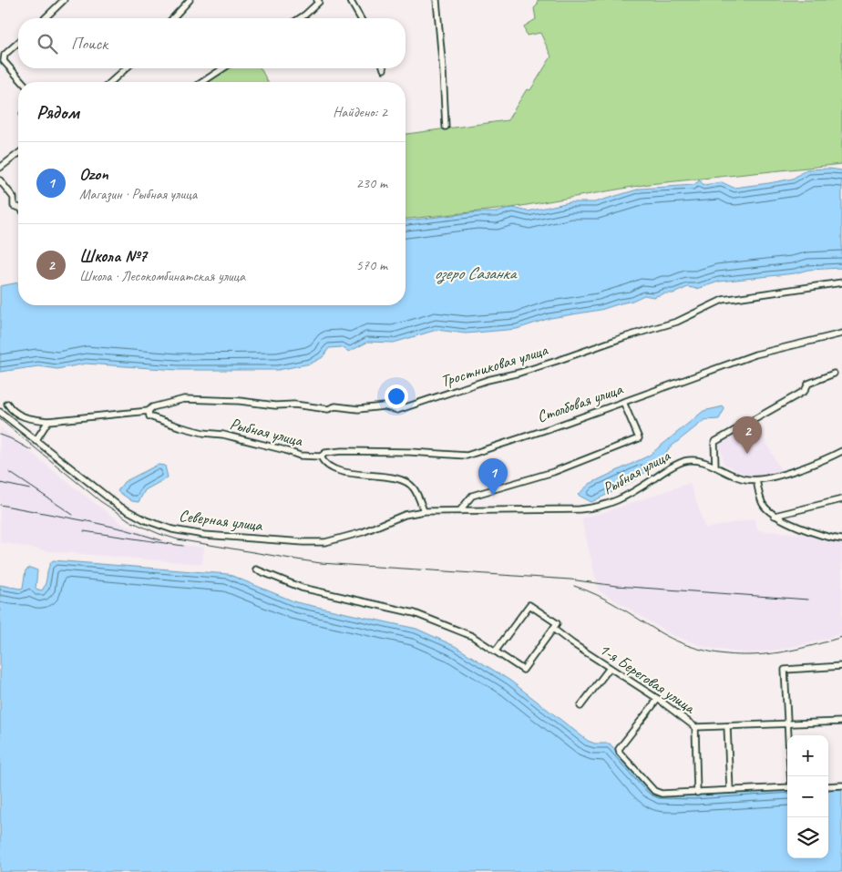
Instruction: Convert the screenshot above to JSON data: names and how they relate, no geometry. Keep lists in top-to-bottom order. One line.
{"streets":{"street":["Тростниковая улица","Столбовая улица","Рыбная улица","Северная улица","1-я Береговая улица"]},"crossings":[["Тростниковая улица","Рыбная улица"],["Столбовая улица","Рыбная улица"],["Рыбная улица","Северная улица"]],"water":["озеро Сазанка"],"page":{"search":"Поиск","heading":["Рядом","Найдено: 2"],"list":[{"mark":"1","name":"Ozon","note":"Магазин · Рыбная улица","value":"230 m"},{"mark":"2","name":"Школа №7","note":"Школа · Лесокомбинатская улица","value":"570 m"}],"pins":["2","1"],"map_buttons":["+","−"]}}
